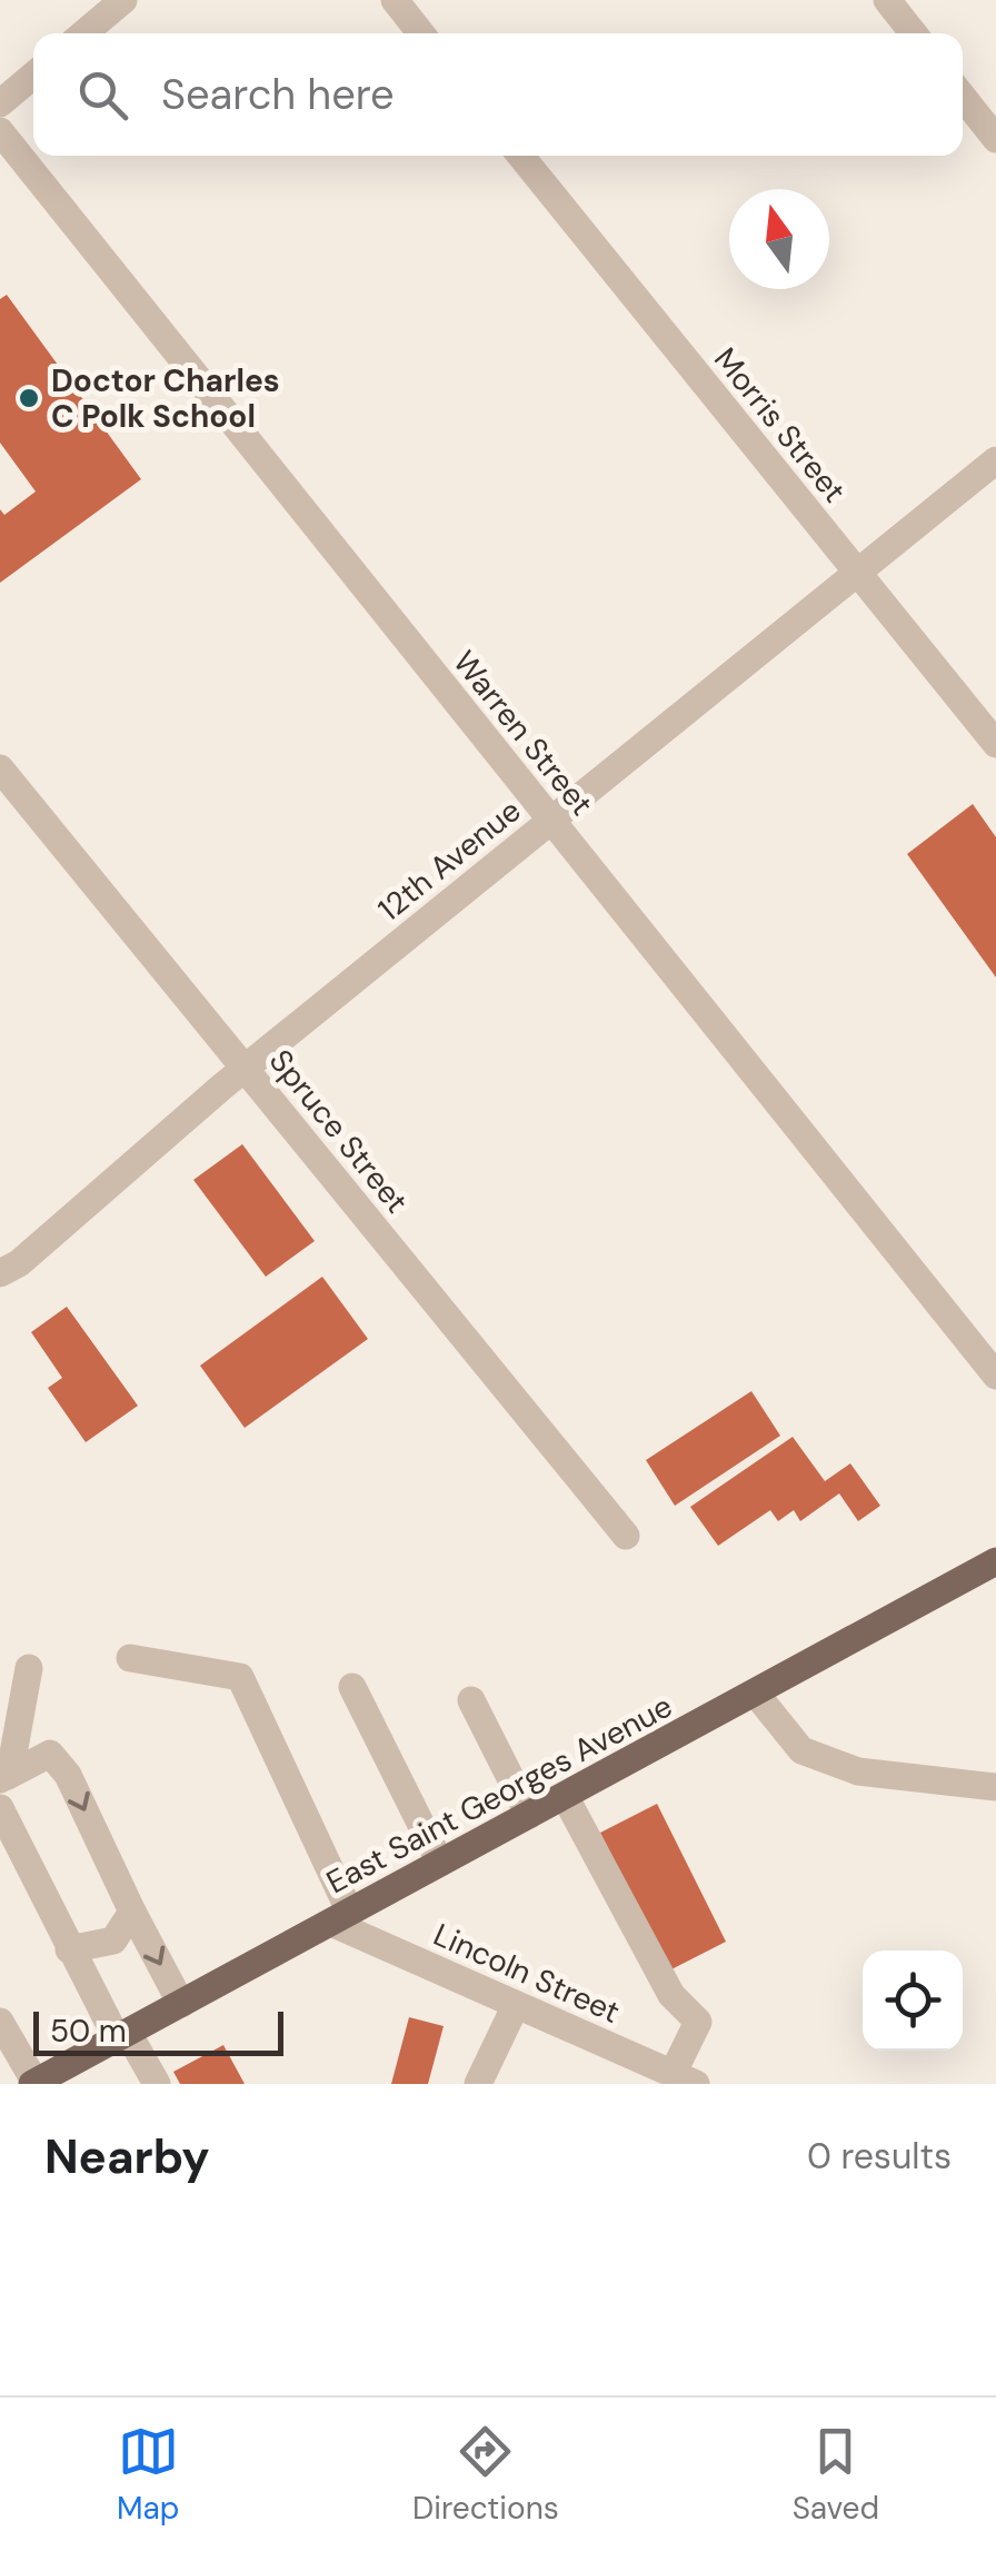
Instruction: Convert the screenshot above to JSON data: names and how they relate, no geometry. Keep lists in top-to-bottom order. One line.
{"streets":{"main road":["East Saint Georges Avenue"],"street":["Morris Street","Warren Street","12th Avenue","Spruce Street","Lincoln Street"]},"crossings":[["Morris Street","12th Avenue"],["Warren Street","12th Avenue"],["12th Avenue","Spruce Street"],["East Saint Georges Avenue","Lincoln Street"]],"places":["Doctor Charles C Polk School"],"scale_bar":"50 m","north":"top","page":{"search":"Search here","scale":"50 m","heading":["Nearby","0 results"],"nav":["Map","Directions","Saved"]}}
